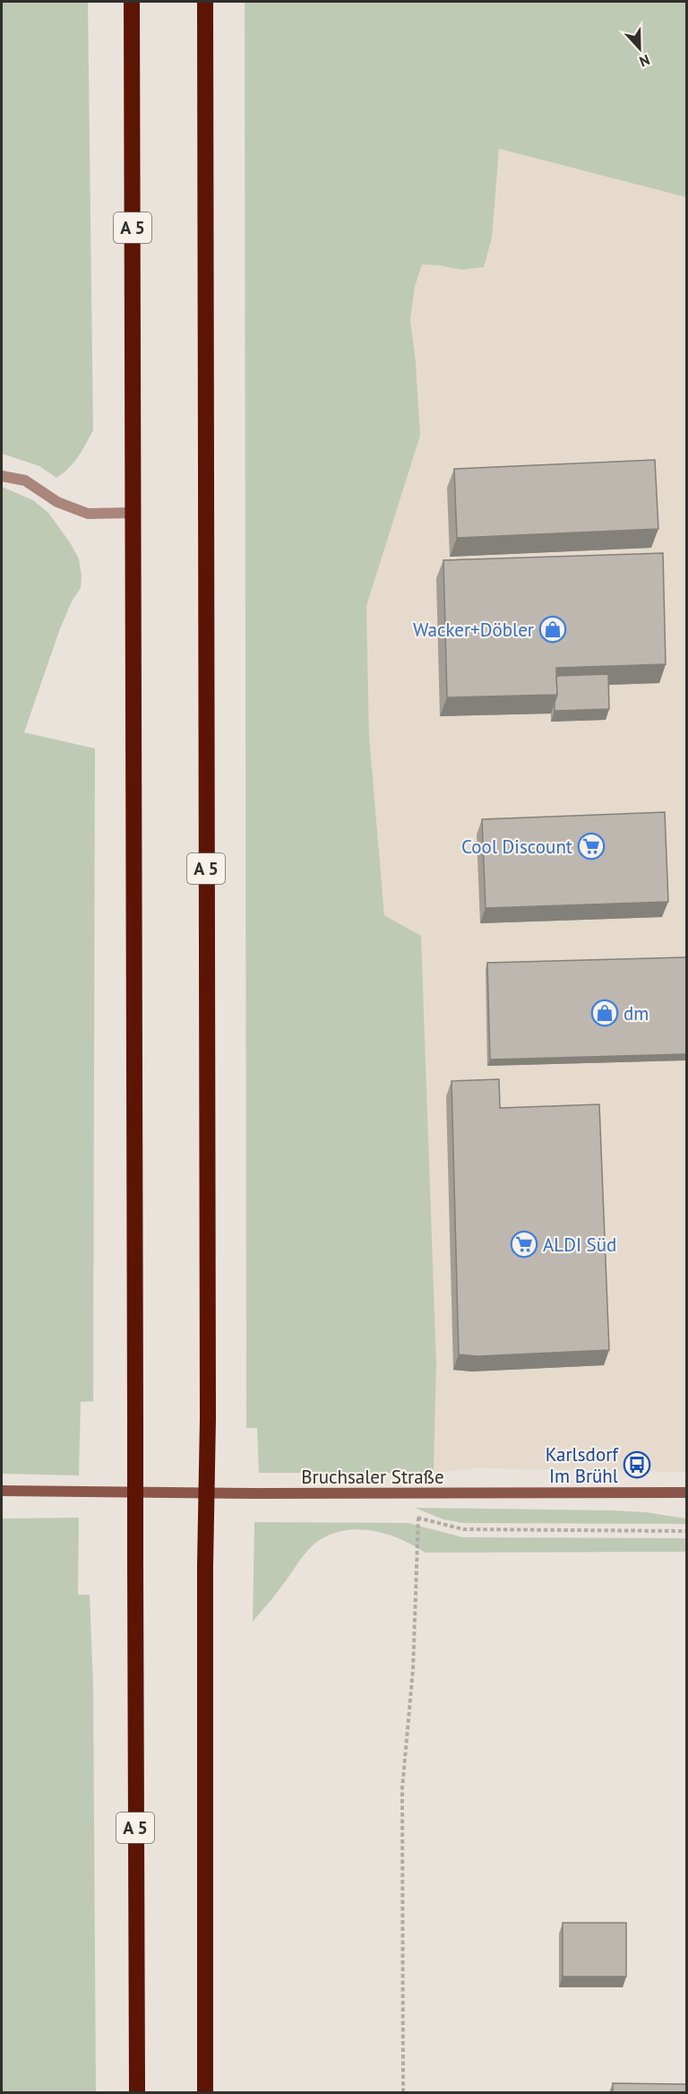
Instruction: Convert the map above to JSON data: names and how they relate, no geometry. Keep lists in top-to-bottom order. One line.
{"streets":{"highway":["A 5"],"street":["Bruchsaler Straße"]},"places":{"shop":["Wacker+Döbler","dm"],"supermarket":["Cool Discount","ALDI Süd"],"bus stop":["Karlsdorf Im Brühl"]},"north":"bottom"}
